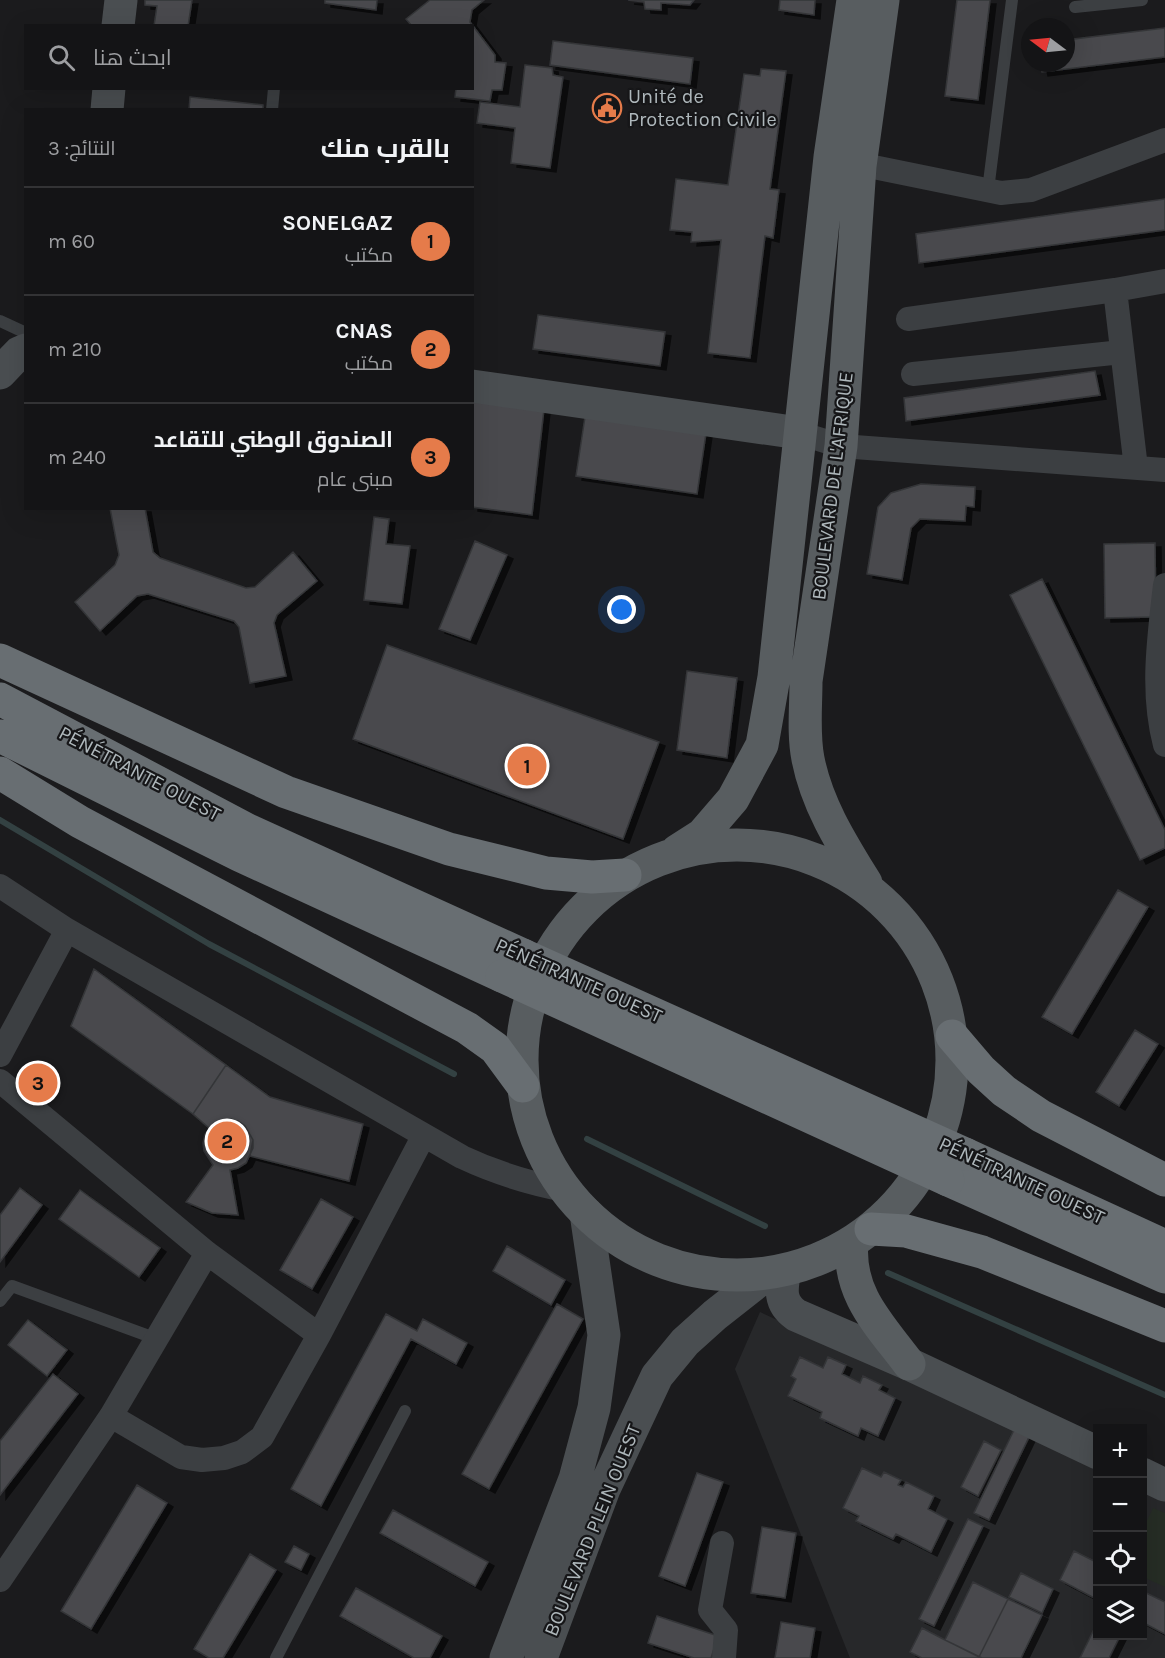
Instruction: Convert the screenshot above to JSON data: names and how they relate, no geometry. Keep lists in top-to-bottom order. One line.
{"streets":{"highway":["PÉNÉTRANTE OUEST"],"main road":["BOULEVARD DE L'AFRIQUE","BOULEVARD PLEIN OUEST"]},"places":{"public building":["Unité de Protection Civile"]},"north":"left","page":{"search":"ابحث هنا","heading":["بالقرب منك","النتائج: 3"],"list":[{"mark":"1","name":"SONELGAZ","note":"مكتب","value":"60 m"},{"mark":"2","name":"CNAS","note":"مكتب","value":"210 m"},{"mark":"3","name":"الصندوق الوطني للتقاعد","note":"مبنى عام","value":"240 m"}],"pins":["1","3","2"],"map_buttons":["+","−"]}}
